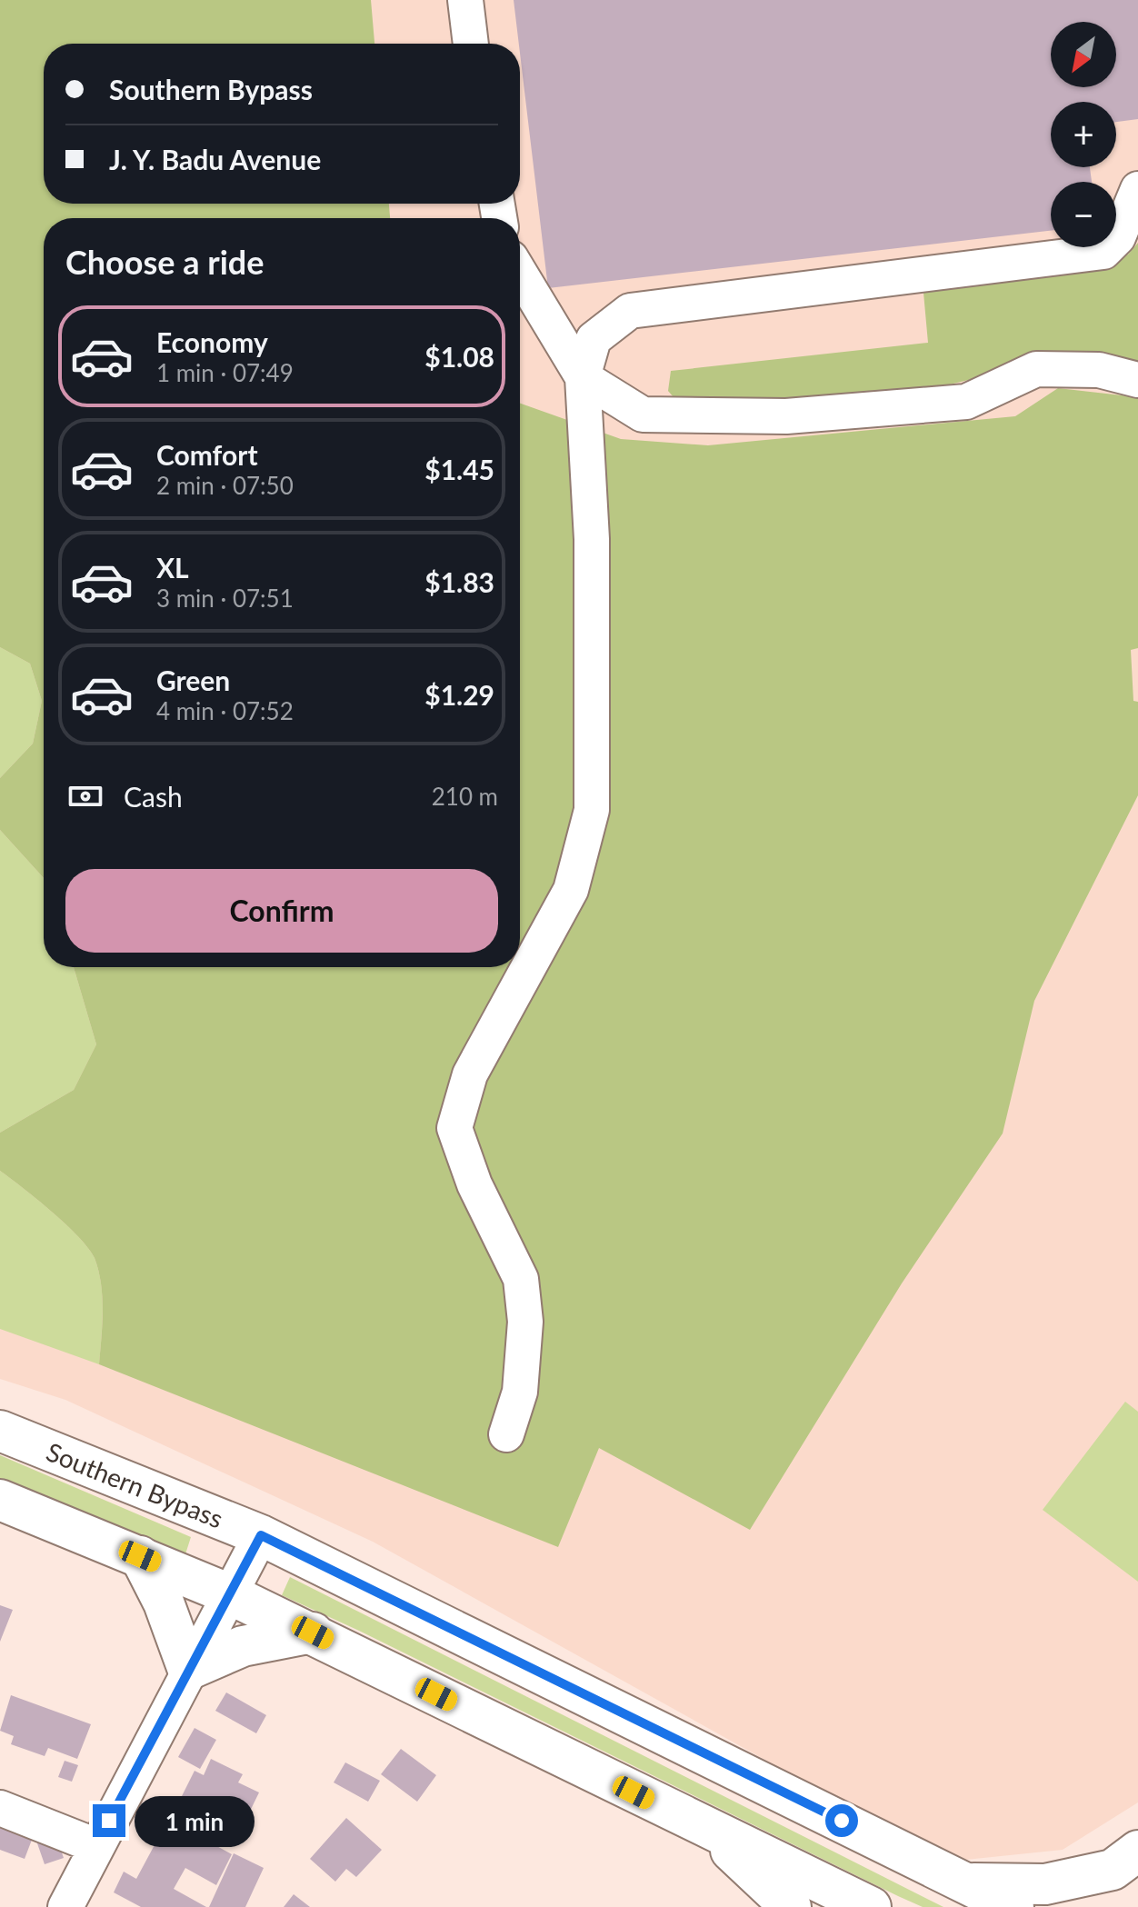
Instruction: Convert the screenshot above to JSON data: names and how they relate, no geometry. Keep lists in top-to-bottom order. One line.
{"streets":{"highway":["Southern Bypass"]},"north":"bottom left","page":{"map_buttons":["+","−"],"banner":["Southern Bypass","J. Y. Badu Avenue"],"heading":"Choose a ride","list":[{"name":"Economy","note":"1 min · 07:49","value":"$1.08"},{"name":"Comfort","note":"2 min · 07:50","value":"$1.45"},{"name":"XL","note":"3 min · 07:51","value":"$1.83"},{"name":"Green","note":"4 min · 07:52","value":"$1.29"}],"pay":["Cash","210 m"],"buttons":"Confirm","bubble":"1 min"}}
